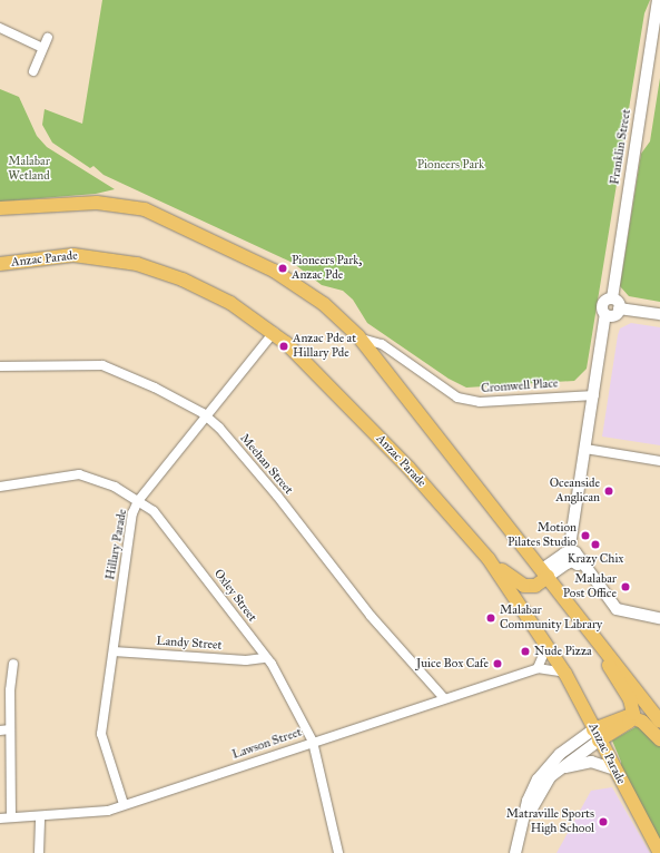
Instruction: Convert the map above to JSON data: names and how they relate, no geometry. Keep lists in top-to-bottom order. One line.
{"streets":{"main road":["Anzac Parade"],"street":["Franklin Street","Cromwell Place","Meehan Street","Hillary Parade","Oxley Street","Landy Street","Lawson Street"]},"crossings":[["Anzac Parade","Hillary Parade"],["Anzac Parade","Lawson Street"],["Meehan Street","Hillary Parade"],["Meehan Street","Lawson Street"],["Hillary Parade","Oxley Street"],["Hillary Parade","Landy Street"],["Hillary Parade","Lawson Street"],["Oxley Street","Landy Street"],["Oxley Street","Lawson Street"]],"parks":["Malabar Wetland","Pioneers Park"],"places":["Pioneers Park, Anzac Pde","Anzac Pde at Hillary Pde","Oceanside Anglican","Motion Pilates Studio","Krazy Chix","Malabar Post Office","Malabar Community Library","Nude Pizza","Juice Box Cafe","Matraville Sports High School"]}
